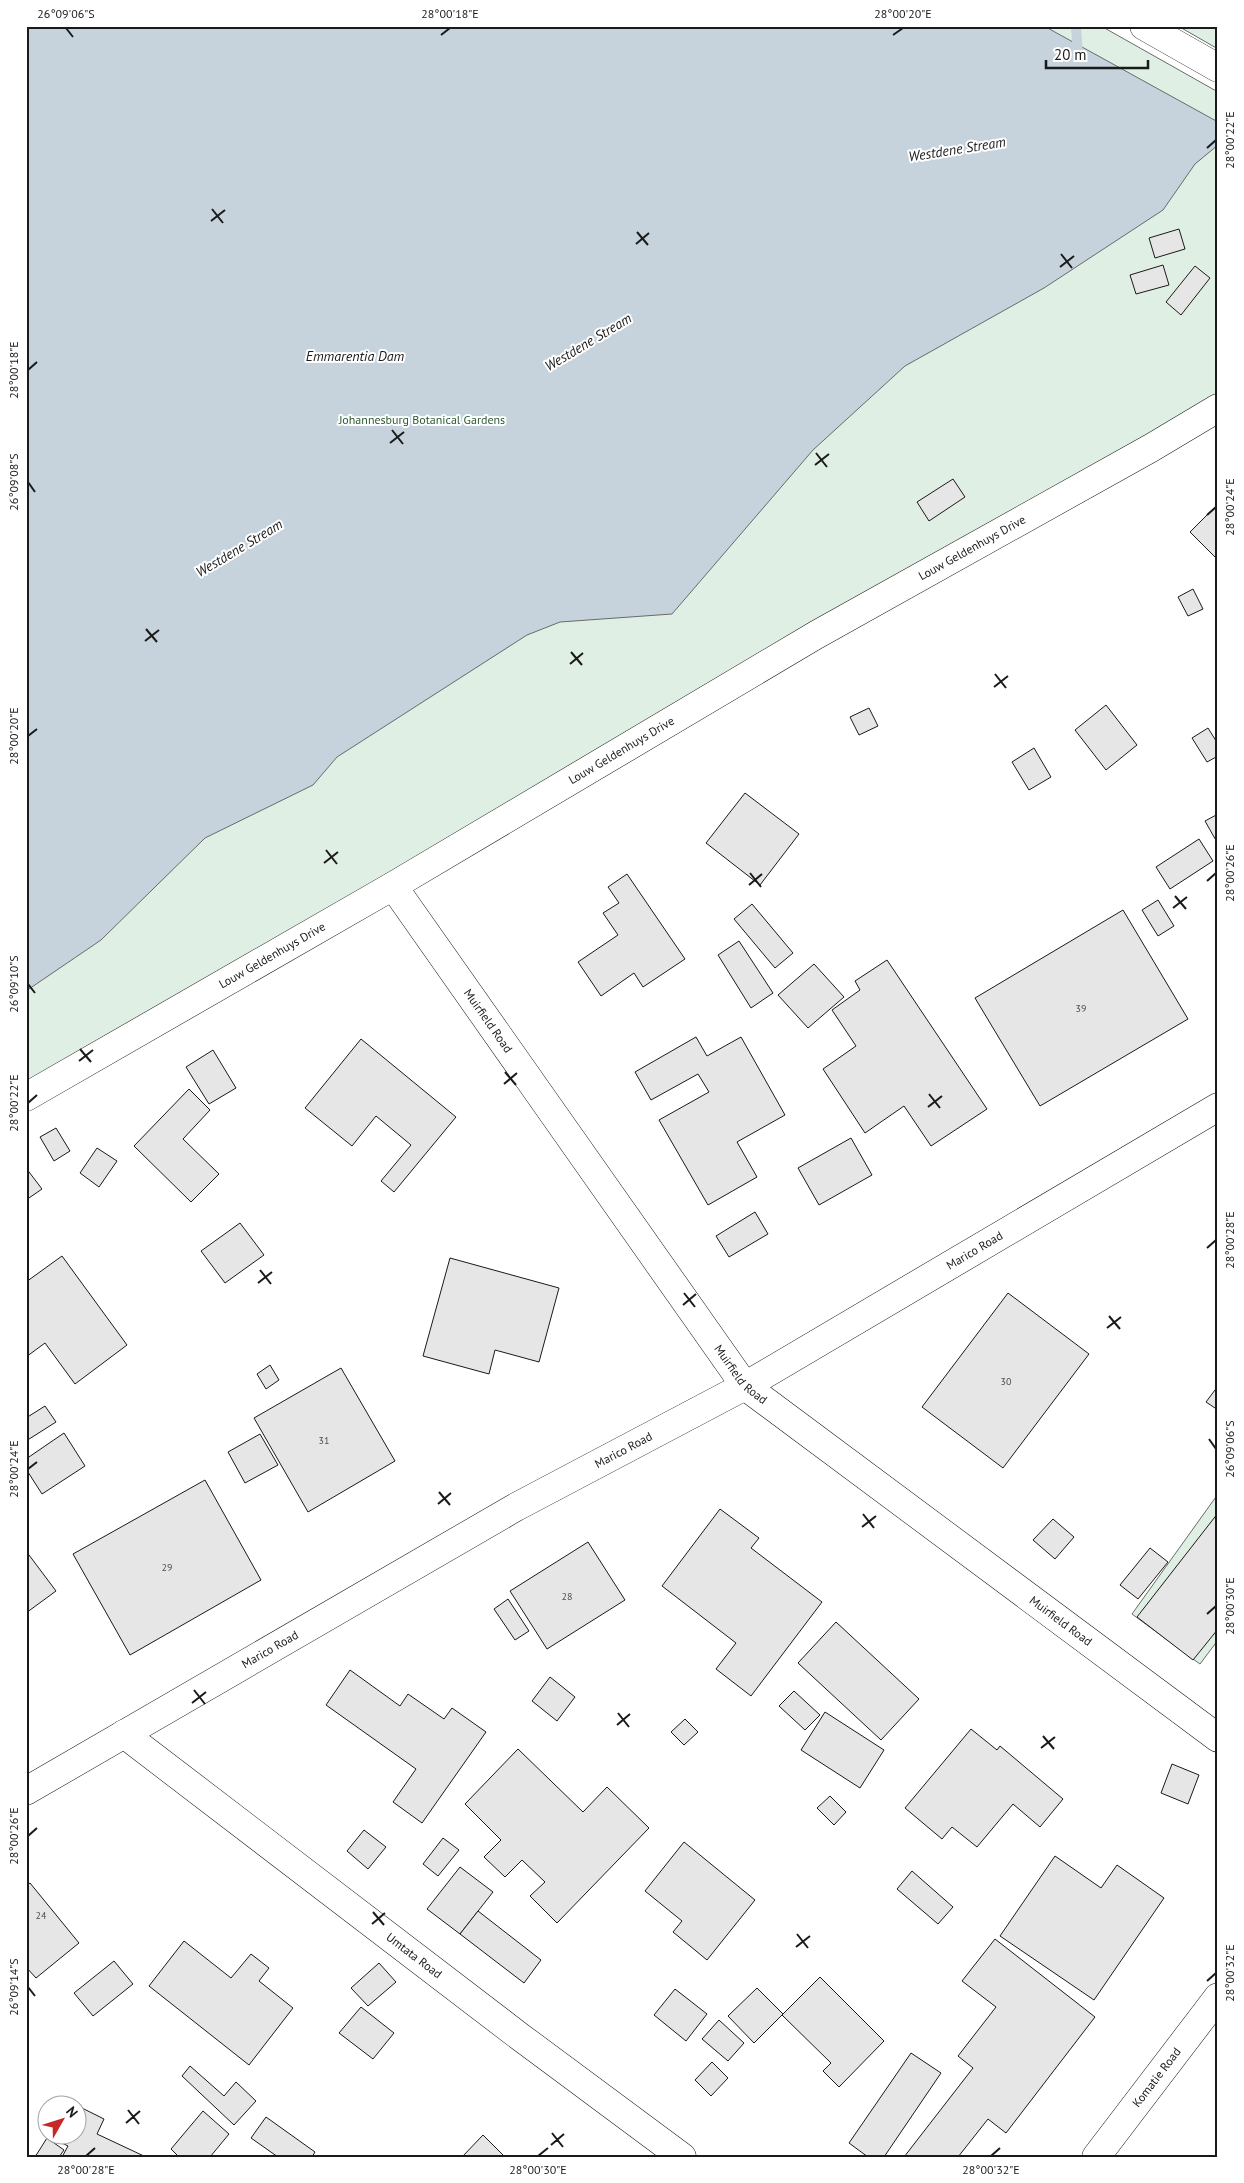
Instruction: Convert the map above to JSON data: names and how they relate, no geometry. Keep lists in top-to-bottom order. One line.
{"streets":{"street":["Louw Geldenhuys Drive","Muirfield Road","Marico Road","Umtata Road","Komatie Road"]},"crossings":[["Louw Geldenhuys Drive","Muirfield Road"],["Muirfield Road","Marico Road"],["Marico Road","Umtata Road"]],"water":["Westdene Stream","Emmarentia Dam"],"parks":["Johannesburg Botanical Gardens"],"house_numbers":["39","30","31","29","28","24"],"scale_bar":"20 m","north":"top right","coordinates":["26°09'06\"S","28°00'18\"E","28°00'20\"E","28°00'22\"E","26°09'08\"S","28°00'24\"E","28°00'26\"E","26°09'10\"S","28°00'28\"E","28°00'30\"E","28°00'32\"E","26°09'14\"S"]}
